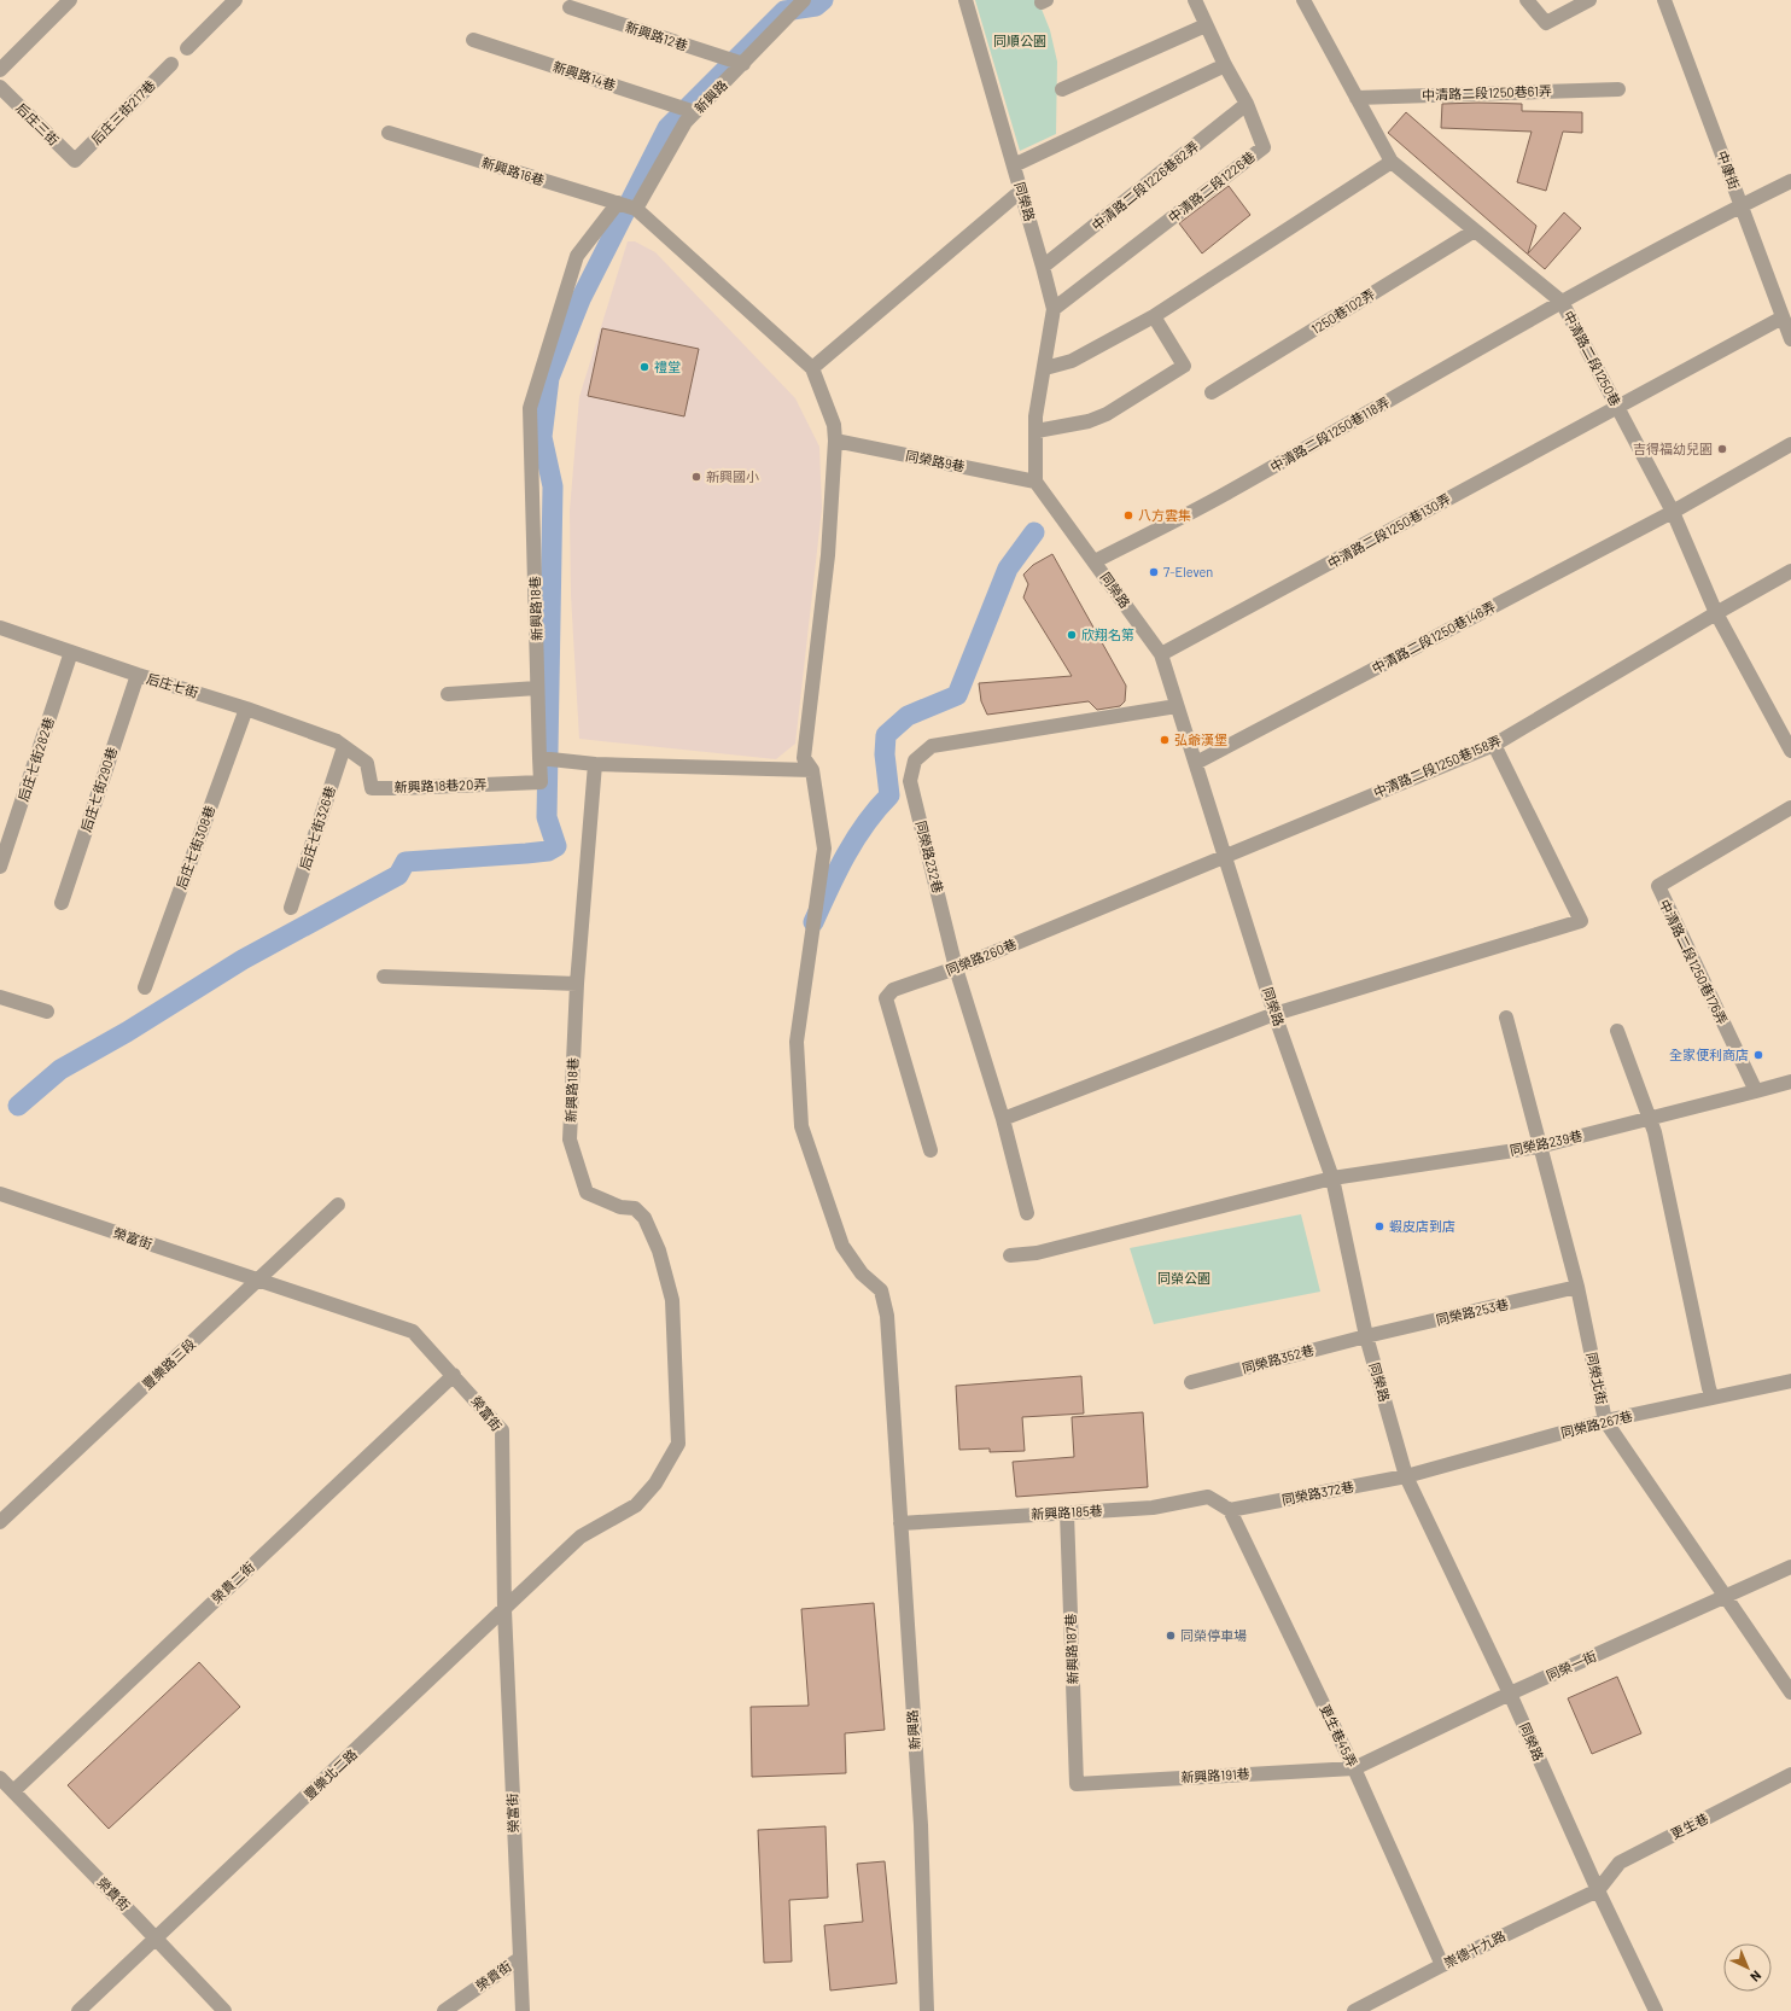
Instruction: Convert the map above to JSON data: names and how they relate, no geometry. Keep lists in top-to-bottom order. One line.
{"streets":{"street":["新興路12巷","新興路14巷","中清路二段1250巷61弄","新興路","后庄三街217巷","后庄三街","中康街","新興路16巷","中清路二段1226巷82弄","中清路二段1226巷","同榮路","1250巷102弄","中清路二段1250巷","中清路二段1250巷118弄","同榮路9巷","中清路二段1250巷130弄","新興路18巷","中清路二段1250巷146弄","后庄七街","后庄七街282巷","中清路二段1250巷158弄","新興路18巷20弄","后庄七街290巷","后庄七街326巷","后庄七街308巷","同榮路232巷","同榮路260巷","中清路二段1250巷176弄","同榮路239巷","榮富街","同榮路253巷","同榮路352巷","豐樂路三段","同榮北街","同榮路267巷","同榮路372巷","新興路185巷","榮貴二街","新興路187巷","同榮一街","更生巷45弄","豐樂北二路","新興路191巷","更生巷","榮貴街","崇德十九路"]},"crossings":[["新興路12巷","新興路"],["新興路14巷","新興路"],["中清路二段1250巷61弄","中清路二段1250巷"],["新興路","新興路16巷"],["新興路","同榮路9巷"],["新興路","新興路185巷"],["后庄三街217巷","后庄三街"],["中康街","中清路二段1250巷118弄"],["中康街","中清路二段1250巷130弄"],["新興路16巷","新興路18巷"],["中清路二段1226巷82弄","中清路二段1226巷"],["中清路二段1226巷82弄","同榮路"],["中清路二段1226巷","同榮路"],["同榮路","中清路二段1250巷118弄"],["同榮路","同榮路9巷"],["同榮路","中清路二段1250巷130弄"],["同榮路","中清路二段1250巷146弄"],["同榮路","中清路二段1250巷158弄"],["同榮路","同榮路232巷"],["同榮路","同榮路260巷"],["同榮路","同榮路239巷"],["同榮路","同榮路253巷"],["同榮路","同榮路352巷"],["同榮路","同榮路267巷"],["同榮路","同榮路372巷"],["同榮路","同榮一街"],["同榮路","更生巷"],["同榮路","崇德十九路"],["1250巷102弄","中清路二段1250巷"],["中清路二段1250巷","中清路二段1250巷118弄"],["中清路二段1250巷","中清路二段1250巷130弄"],["中清路二段1250巷","中清路二段1250巷146弄"],["中清路二段1250巷","中清路二段1250巷158弄"],["新興路18巷","新興路18巷20弄"],["新興路18巷","豐樂北二路"],["后庄七街","后庄七街282巷"],["后庄七街","新興路18巷20弄"],["后庄七街","后庄七街290巷"],["后庄七街","后庄七街326巷"],["后庄七街","后庄七街308巷"],["中清路二段1250巷158弄","同榮路260巷"],["新興路18巷20弄","后庄七街326巷"],["同榮路232巷","同榮路260巷"],["中清路二段1250巷176弄","同榮路239巷"],["同榮路239巷","同榮北街"],["榮富街","豐樂路三段"],["榮富街","榮貴二街"],["榮富街","豐樂北二路"],["榮富街","榮貴街"],["同榮路253巷","同榮路352巷"],["同榮路253巷","同榮北街"],["同榮北街","同榮路267巷"],["同榮北街","同榮一街"],["同榮路267巷","同榮路372巷"],["同榮路372巷","新興路185巷"],["同榮路372巷","更生巷45弄"],["新興路185巷","新興路187巷"],["新興路185巷","更生巷45弄"],["榮貴二街","榮貴街"],["新興路187巷","新興路191巷"],["同榮一街","更生巷45弄"],["同榮一街","新興路191巷"],["更生巷45弄","新興路191巷"],["更生巷45弄","崇德十九路"],["豐樂北二路","榮貴街"],["更生巷","崇德十九路"]],"parks":["同順公園","同榮公園"],"places":["禮堂","吉得福幼兒園","新興國小","八方雲集","7-Eleven","欣翔名第","弘爺漢堡","全家便利商店","蝦皮店到店","同榮停車場"],"north":"bottom right"}
